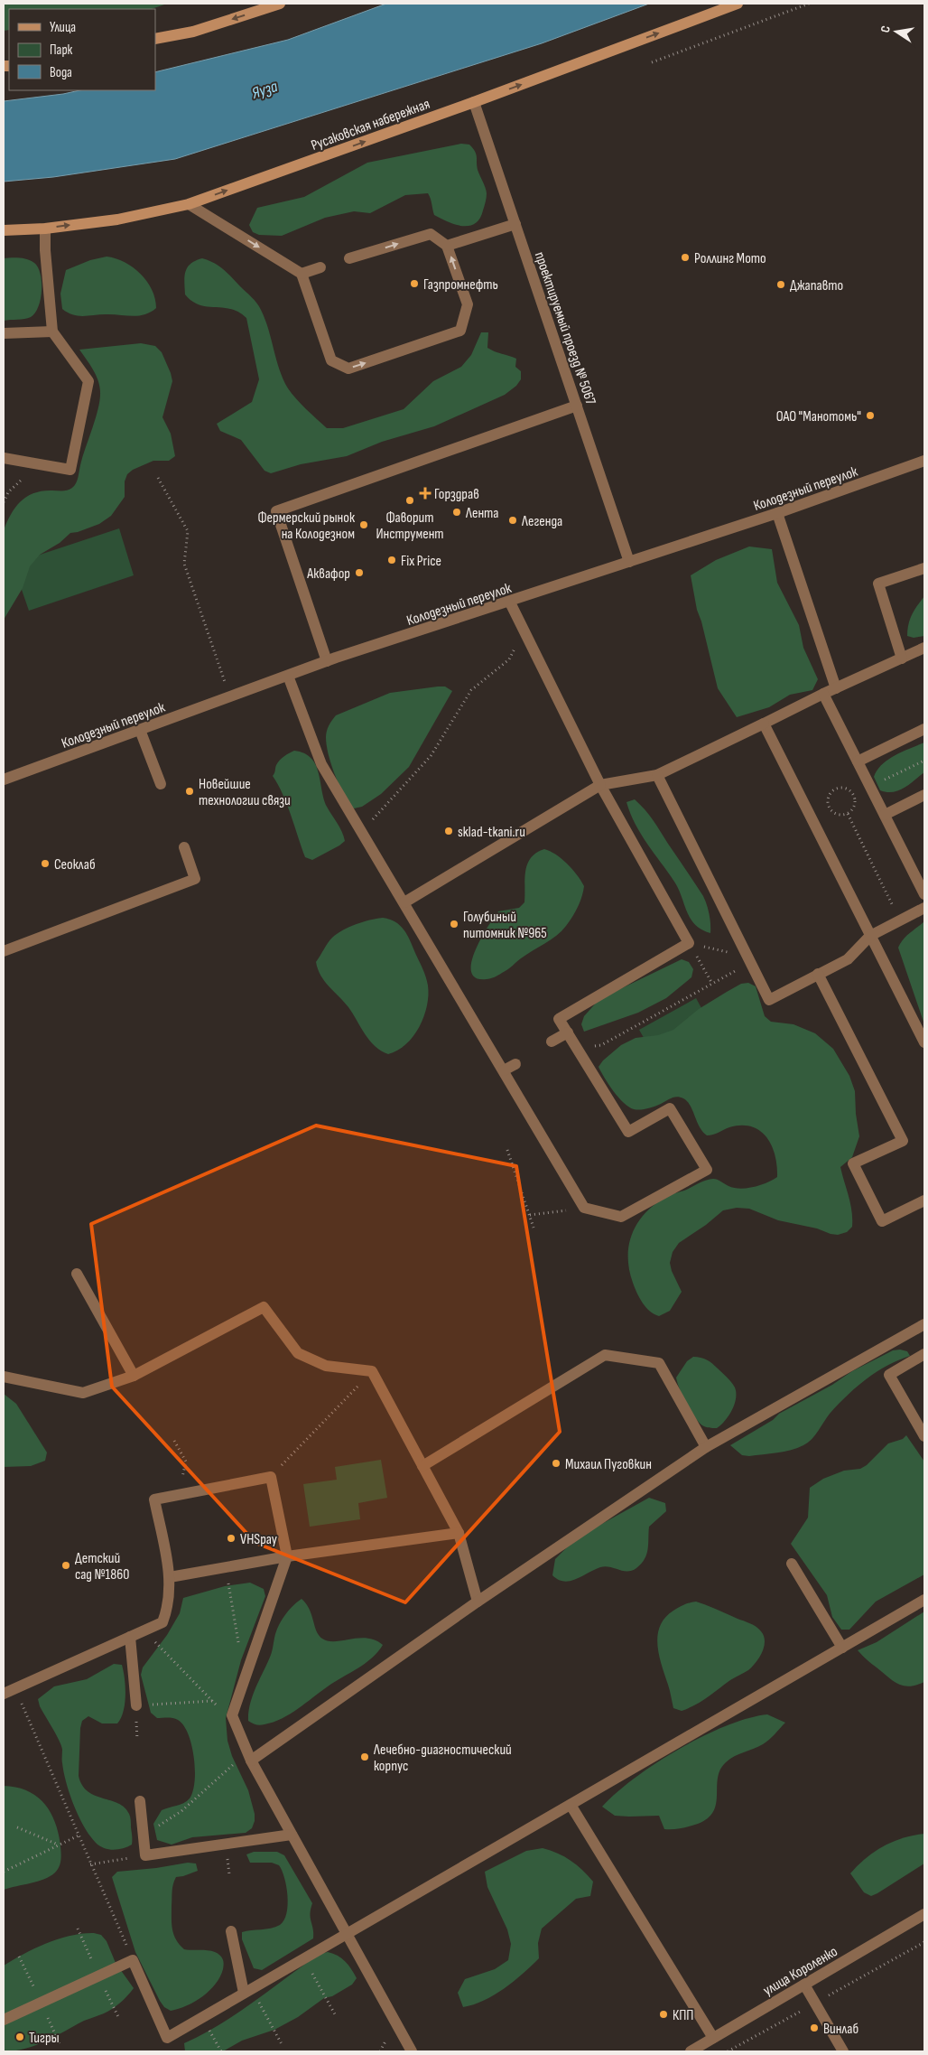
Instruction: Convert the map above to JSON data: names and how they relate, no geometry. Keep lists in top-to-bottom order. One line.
{"streets":{"main road":["Русаковская набережная"],"street":["проектируемый проезд № 5067","Колодезный переулок","улица Короленко"]},"crossings":[["Русаковская набережная","проектируемый проезд № 5067"],["проектируемый проезд № 5067","Колодезный переулок"]],"one_way":["Русаковская набережная"],"water":["Яуза"],"places":{"other":["Роллинг Мото","Газпромнефть","Джапавто","ОАО \"Манотомь\"","Фаворит Инструмент","Лента","Легенда","Фермерский рынок на Колодезном","Fix Price","Аквафор","Новейшие технологии связи","sklad-tkani.ru","Сеоклаб","Голубиный питомник №965","Михаил Пуговкин","VHSpay","Детский сад №1860","Лечебно-диагностический корпус","КПП","Винлаб","Тигры"],"health":["Горздрав"]},"legend":["Улица","Парк","Вода"],"north":"left"}
